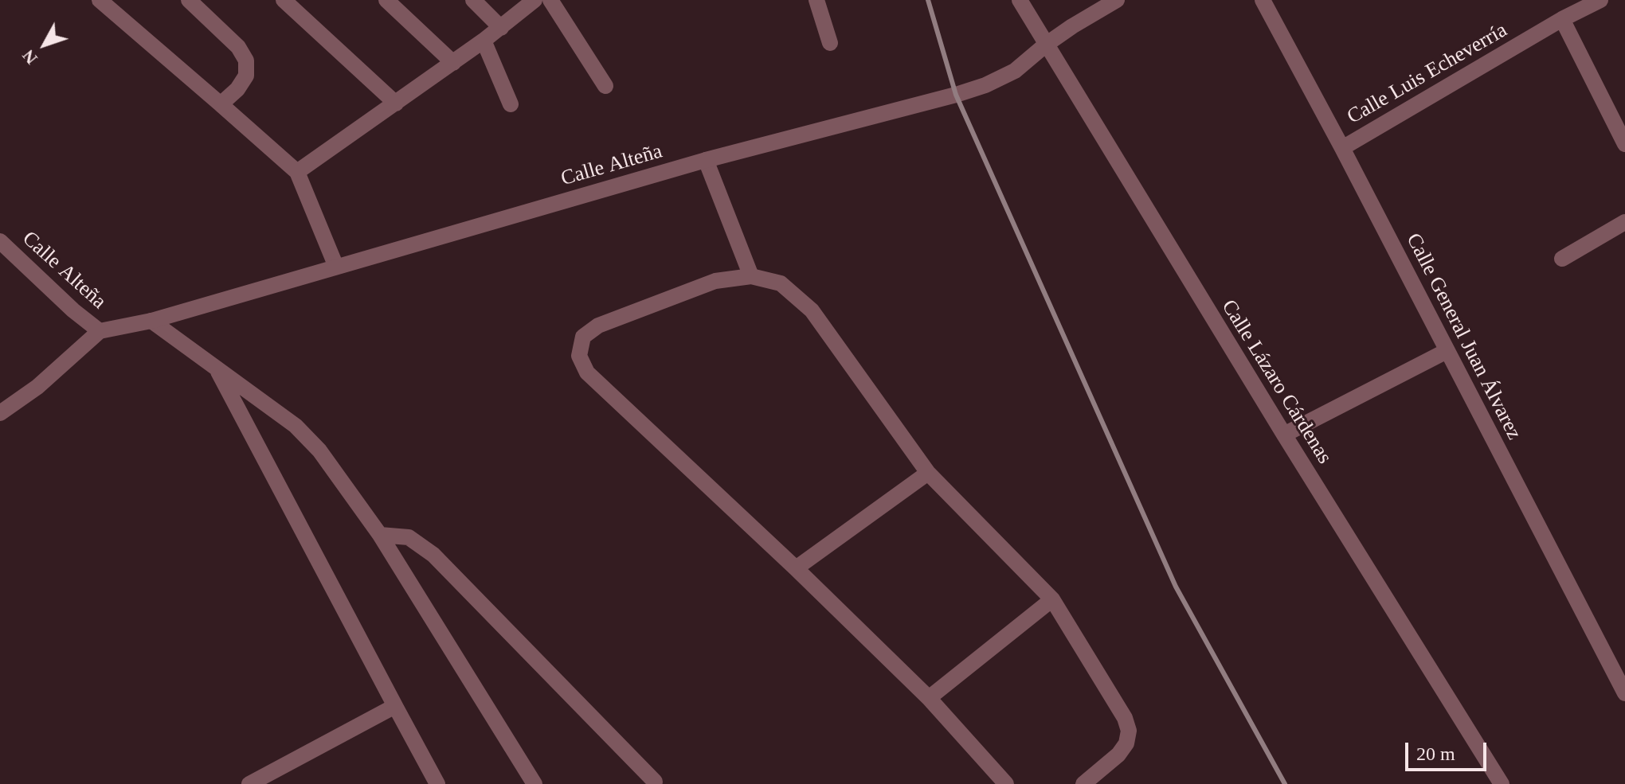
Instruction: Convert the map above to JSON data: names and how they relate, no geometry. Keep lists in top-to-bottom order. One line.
{"streets":{"street":["Calle Luis Echeverría","Calle Alteña","Calle General Juan Álvarez","Calle Lázaro Cárdenas"]},"crossings":[["Calle Luis Echeverría","Calle General Juan Álvarez"],["Calle Alteña","Calle Lázaro Cárdenas"]],"scale_bar":"20 m","north":"bottom left"}
